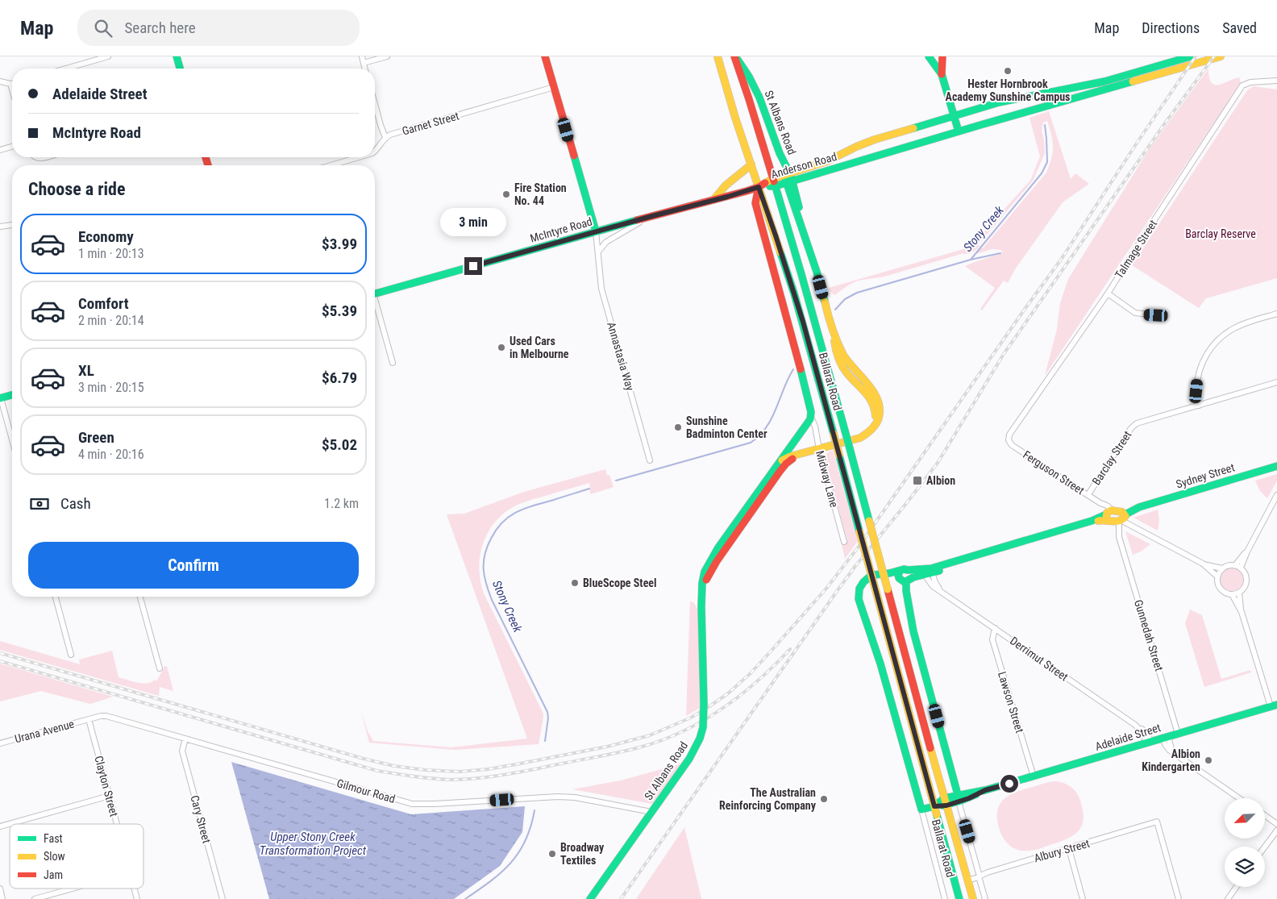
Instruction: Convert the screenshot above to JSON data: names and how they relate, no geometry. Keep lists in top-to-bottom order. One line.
{"streets":{"main road":["St Albans Road","Anderson Road","McIntyre Road","Ballarat Road","Sydney Street","Adelaide Street"],"street":["Garnet Street","Talmage Street","Annastasia Way","Barclay Street","Ferguson Street","Midway Lane","Gunnedah Street","Derrimut Street","Lawson Street","Urana Avenue","Clayton Street","Gilmour Road","Cary Street","Albury Street"]},"crossings":[["St Albans Road","Anderson Road"],["St Albans Road","Ballarat Road"],["St Albans Road","Midway Lane"],["St Albans Road","Gilmour Road"],["Anderson Road","McIntyre Road"],["Anderson Road","Ballarat Road"],["McIntyre Road","Annastasia Way"],["McIntyre Road","Ballarat Road"],["Talmage Street","Ferguson Street"],["Ballarat Road","Sydney Street"],["Ballarat Road","Adelaide Street"],["Ballarat Road","Albury Street"],["Barclay Street","Ferguson Street"],["Ferguson Street","Sydney Street"],["Ferguson Street","Gunnedah Street"],["Sydney Street","Gunnedah Street"],["Sydney Street","Derrimut Street"],["Gunnedah Street","Adelaide Street"],["Derrimut Street","Lawson Street"],["Derrimut Street","Adelaide Street"],["Lawson Street","Adelaide Street"],["Urana Avenue","Clayton Street"],["Urana Avenue","Gilmour Road"],["Clayton Street","Gilmour Road"],["Gilmour Road","Cary Street"]],"water":["Stony Creek","Upper Stony Creek Transformation Project"],"parks":["Barclay Reserve"],"places":{"other":["Hester Hornbrook Academy Sunshine Campus","Fire Station No. 44","Used Cars in Melbourne","Sunshine Badminton Center","BlueScope Steel","Albion Kindergarten","The Australian Reinforcing Company","Broadway Textiles"],"transit":["Albion"]},"legend":["Fast","Slow","Jam"],"north":"bottom left","page":{"header":"Map","search":"Search here","nav":["Map","Directions","Saved"],"banner":["Adelaide Street","McIntyre Road"],"heading":"Choose a ride","bubble":"3 min","list":[{"name":"Economy","note":"1 min · 20:13","value":"$3.99"},{"name":"Comfort","note":"2 min · 20:14","value":"$5.39"},{"name":"XL","note":"3 min · 20:15","value":"$6.79"},{"name":"Green","note":"4 min · 20:16","value":"$5.02"}],"pay":["Cash","1.2 km"],"buttons":"Confirm"}}
